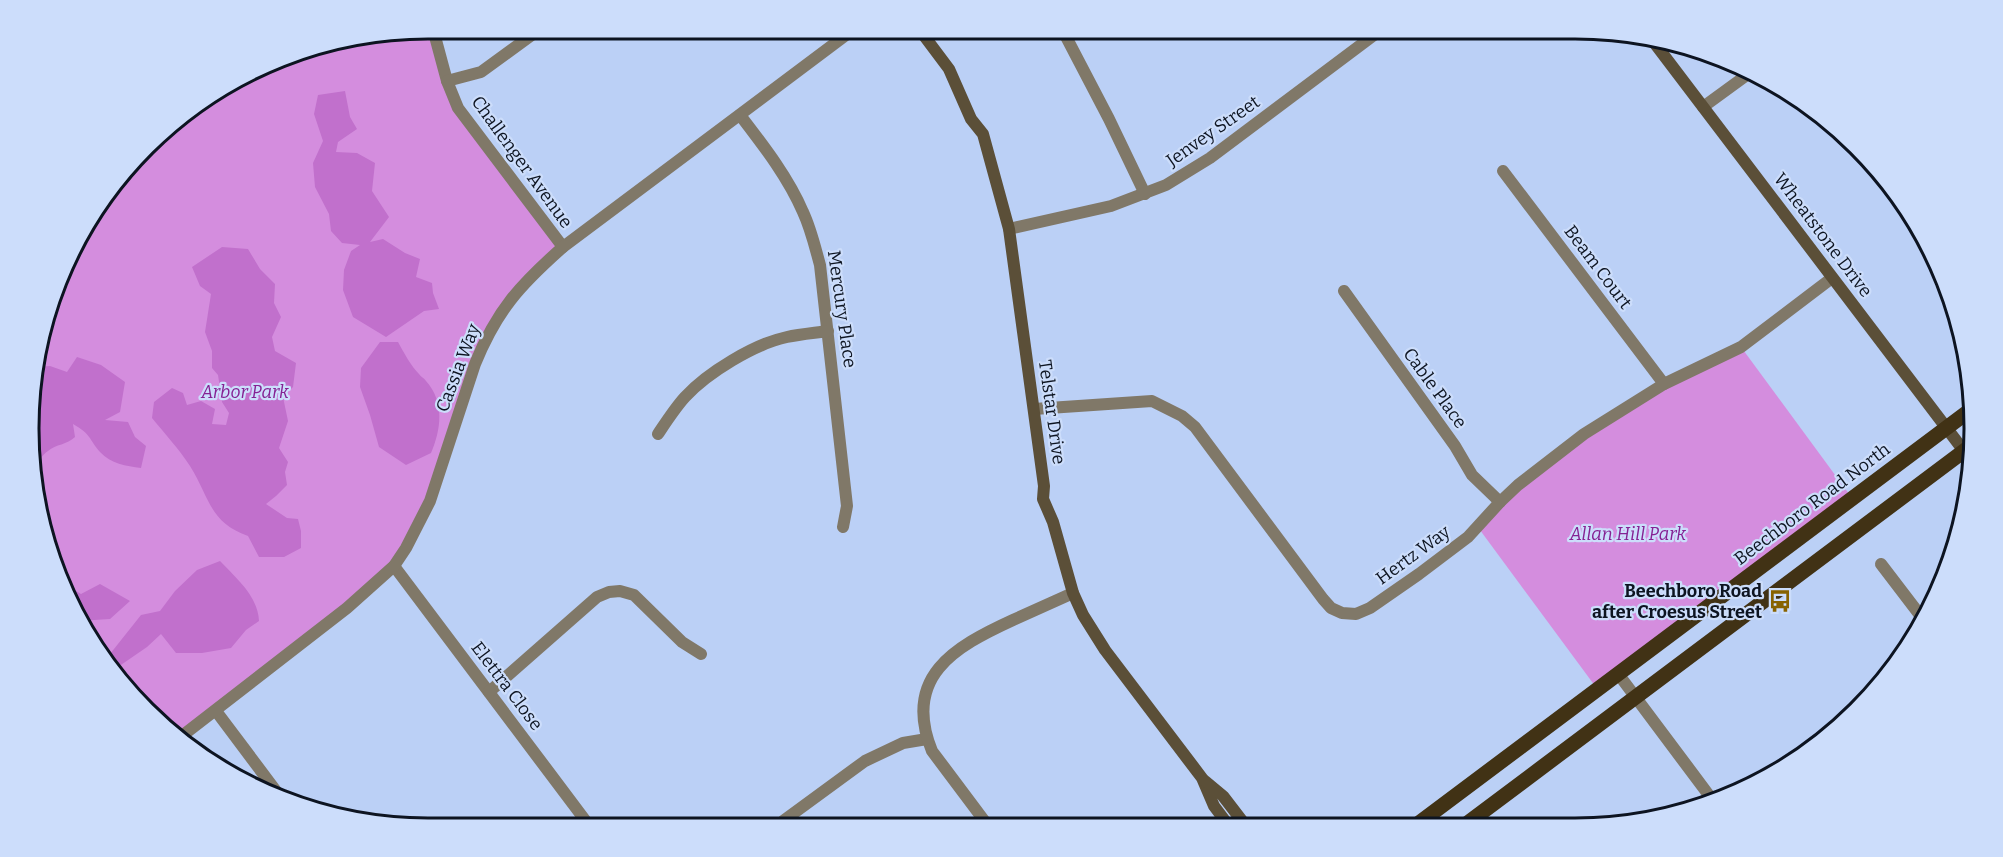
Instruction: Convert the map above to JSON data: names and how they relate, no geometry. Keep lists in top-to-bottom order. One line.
{"streets":{"main road":["Beechboro Road North"],"street":["Jenvey Street","Challenger Avenue","Wheatstone Drive","Beam Court","Mercury Place","Cassia Way","Cable Place","Telstar Drive","Hertz Way","Elettra Close"]},"crossings":[["Jenvey Street","Telstar Drive"],["Challenger Avenue","Cassia Way"],["Wheatstone Drive","Beechboro Road North"],["Wheatstone Drive","Hertz Way"],["Beam Court","Hertz Way"],["Mercury Place","Cassia Way"],["Cassia Way","Elettra Close"],["Cable Place","Hertz Way"],["Telstar Drive","Hertz Way"]],"parks":["Arbor Park","Allan Hill Park"],"places":{"bus stop":["Beechboro Road after Croesus Street"]}}
